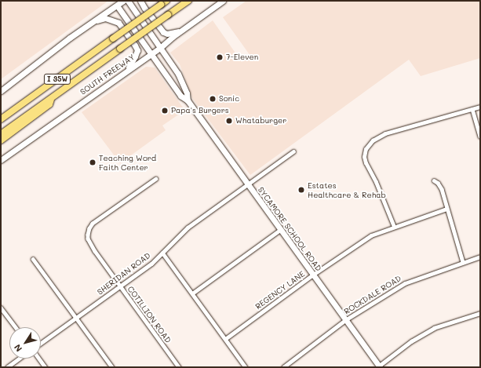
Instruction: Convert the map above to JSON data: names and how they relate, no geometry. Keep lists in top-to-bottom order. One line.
{"streets":{"highway":["SOUTH FREEWAY","I 35W"],"main road":["SYCAMORE SCHOOL ROAD"],"street":["SHERIDAN ROAD","REGENCY LANE","ROCKDALE ROAD","COTILLION ROAD"]},"crossings":[["SOUTH FREEWAY","SYCAMORE SCHOOL ROAD"],["SYCAMORE SCHOOL ROAD","SHERIDAN ROAD"],["SYCAMORE SCHOOL ROAD","REGENCY LANE"],["SYCAMORE SCHOOL ROAD","ROCKDALE ROAD"],["SHERIDAN ROAD","COTILLION ROAD"]],"places":["7-Eleven","Sonic","Papa's Burgers","Whataburger","Teaching Word Faith Center","Estates Healthcare & Rehab"],"north":"bottom left"}
